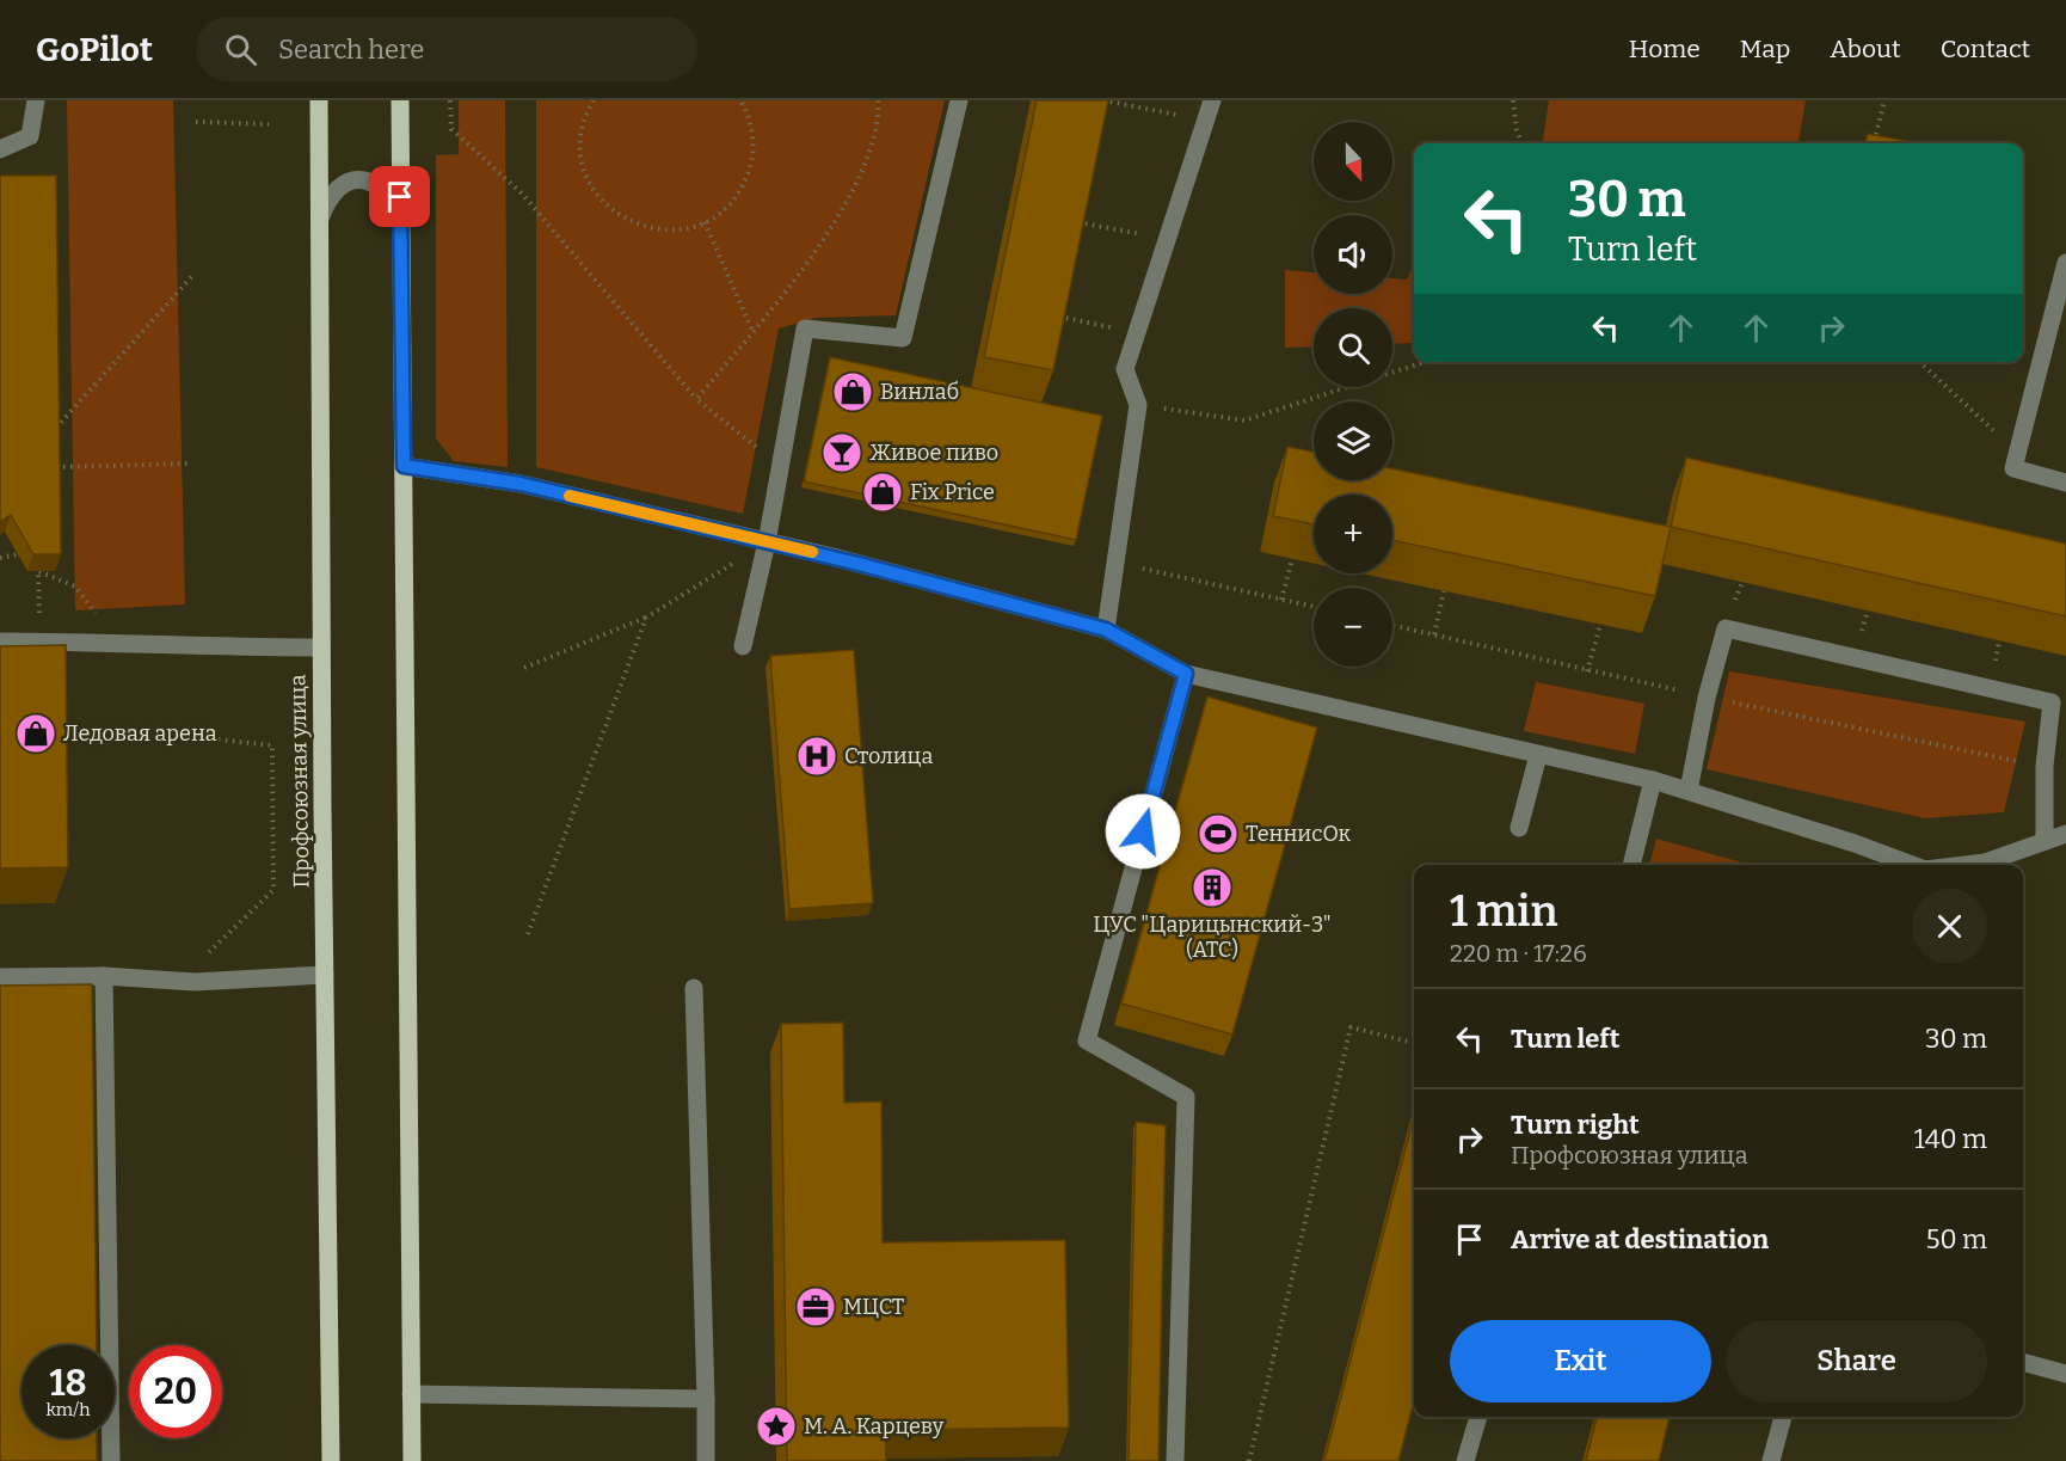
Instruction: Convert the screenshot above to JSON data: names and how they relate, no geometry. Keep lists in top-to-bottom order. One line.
{"streets":{"main road":["Профсоюзная улица"]},"places":{"shop":["Винлаб","Fix Price","Ледовая арена"],"bar":["Живое пиво"],"hospital":["Столица"],"sports":["ТеннисОк"],"building":["ЦУС \"Царицынский-3\" (АТС)"],"office":["МЦСТ"],"place":["М. А. Карцеву"]},"north":"bottom","page":{"header":"GoPilot","search":"Search here","nav":["Home","Map","About","Contact"],"map_buttons":["+","−"],"turn":["30 m","Turn left"],"heading":["1 min","220 m · 17:26"],"list":[{"name":"Turn left","value":"30 m"},{"name":"Turn right","note":"Профсоюзная улица","value":"140 m"},{"name":"Arrive at destination","value":"50 m"}],"buttons":["Exit","Share"],"speed":"18 km/h","limit":"20"}}
